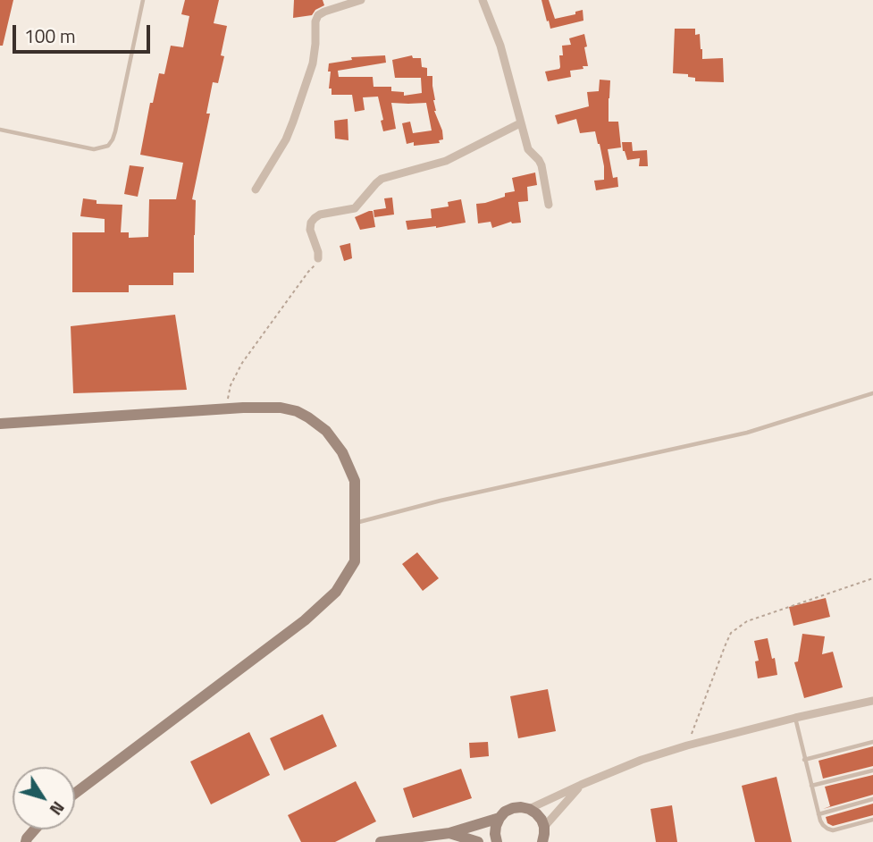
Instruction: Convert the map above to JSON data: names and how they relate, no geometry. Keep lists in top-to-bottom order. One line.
{"scale_bar":"100 m","north":"bottom right"}
